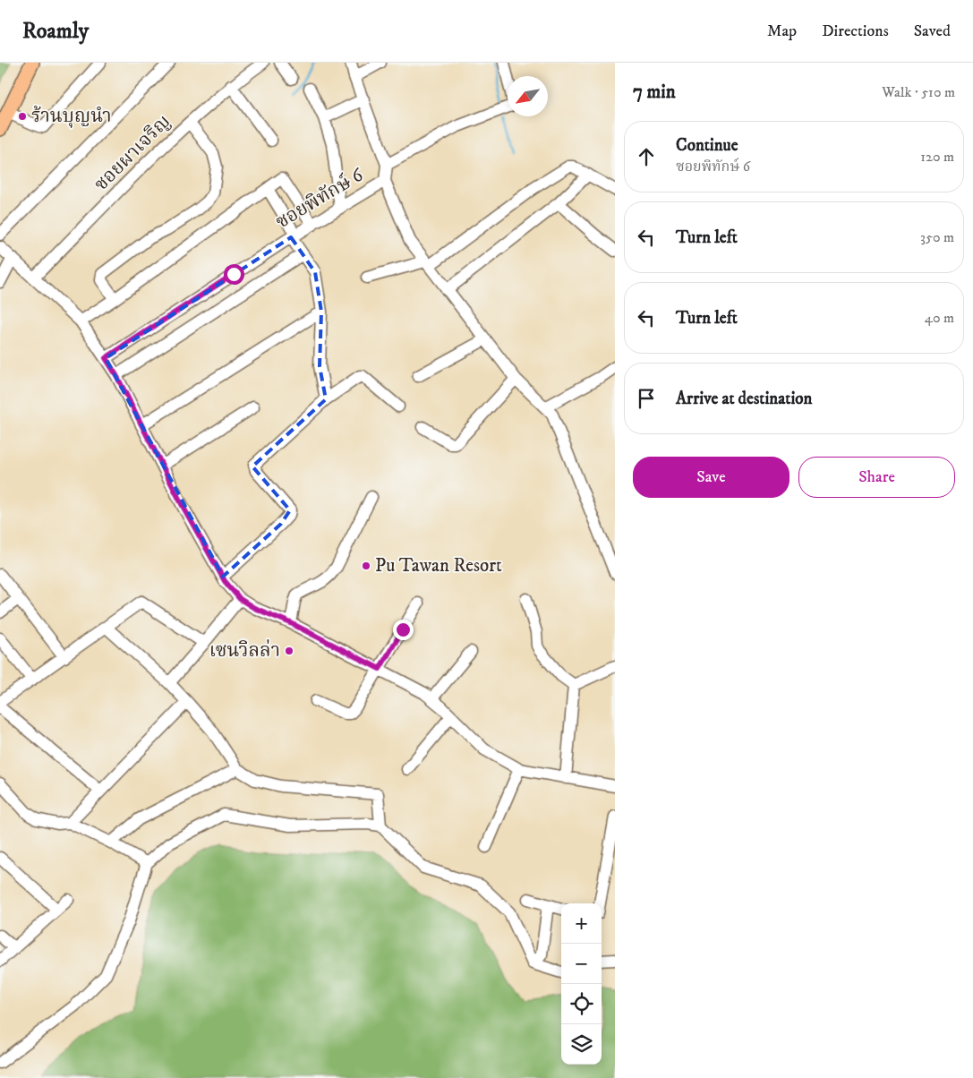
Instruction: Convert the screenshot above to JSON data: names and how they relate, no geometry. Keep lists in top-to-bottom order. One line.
{"streets":{"street":["ซอยผาเจริญ","ซอยพิทักษ์ 6"]},"places":["ร้านบุญนำ","Pu Tawan Resort","เซนวิลล่า"],"north":"bottom left","page":{"header":"Roamly","nav":["Map","Directions","Saved"],"heading":["7 min","Walk · 510 m"],"list":[["Continue","ซอยพิทักษ์ 6","120 m"],["Turn left","350 m"],["Turn left","40 m"],"Arrive at destination"],"buttons":["Save","Share"],"map_buttons":["+","−"]}}
